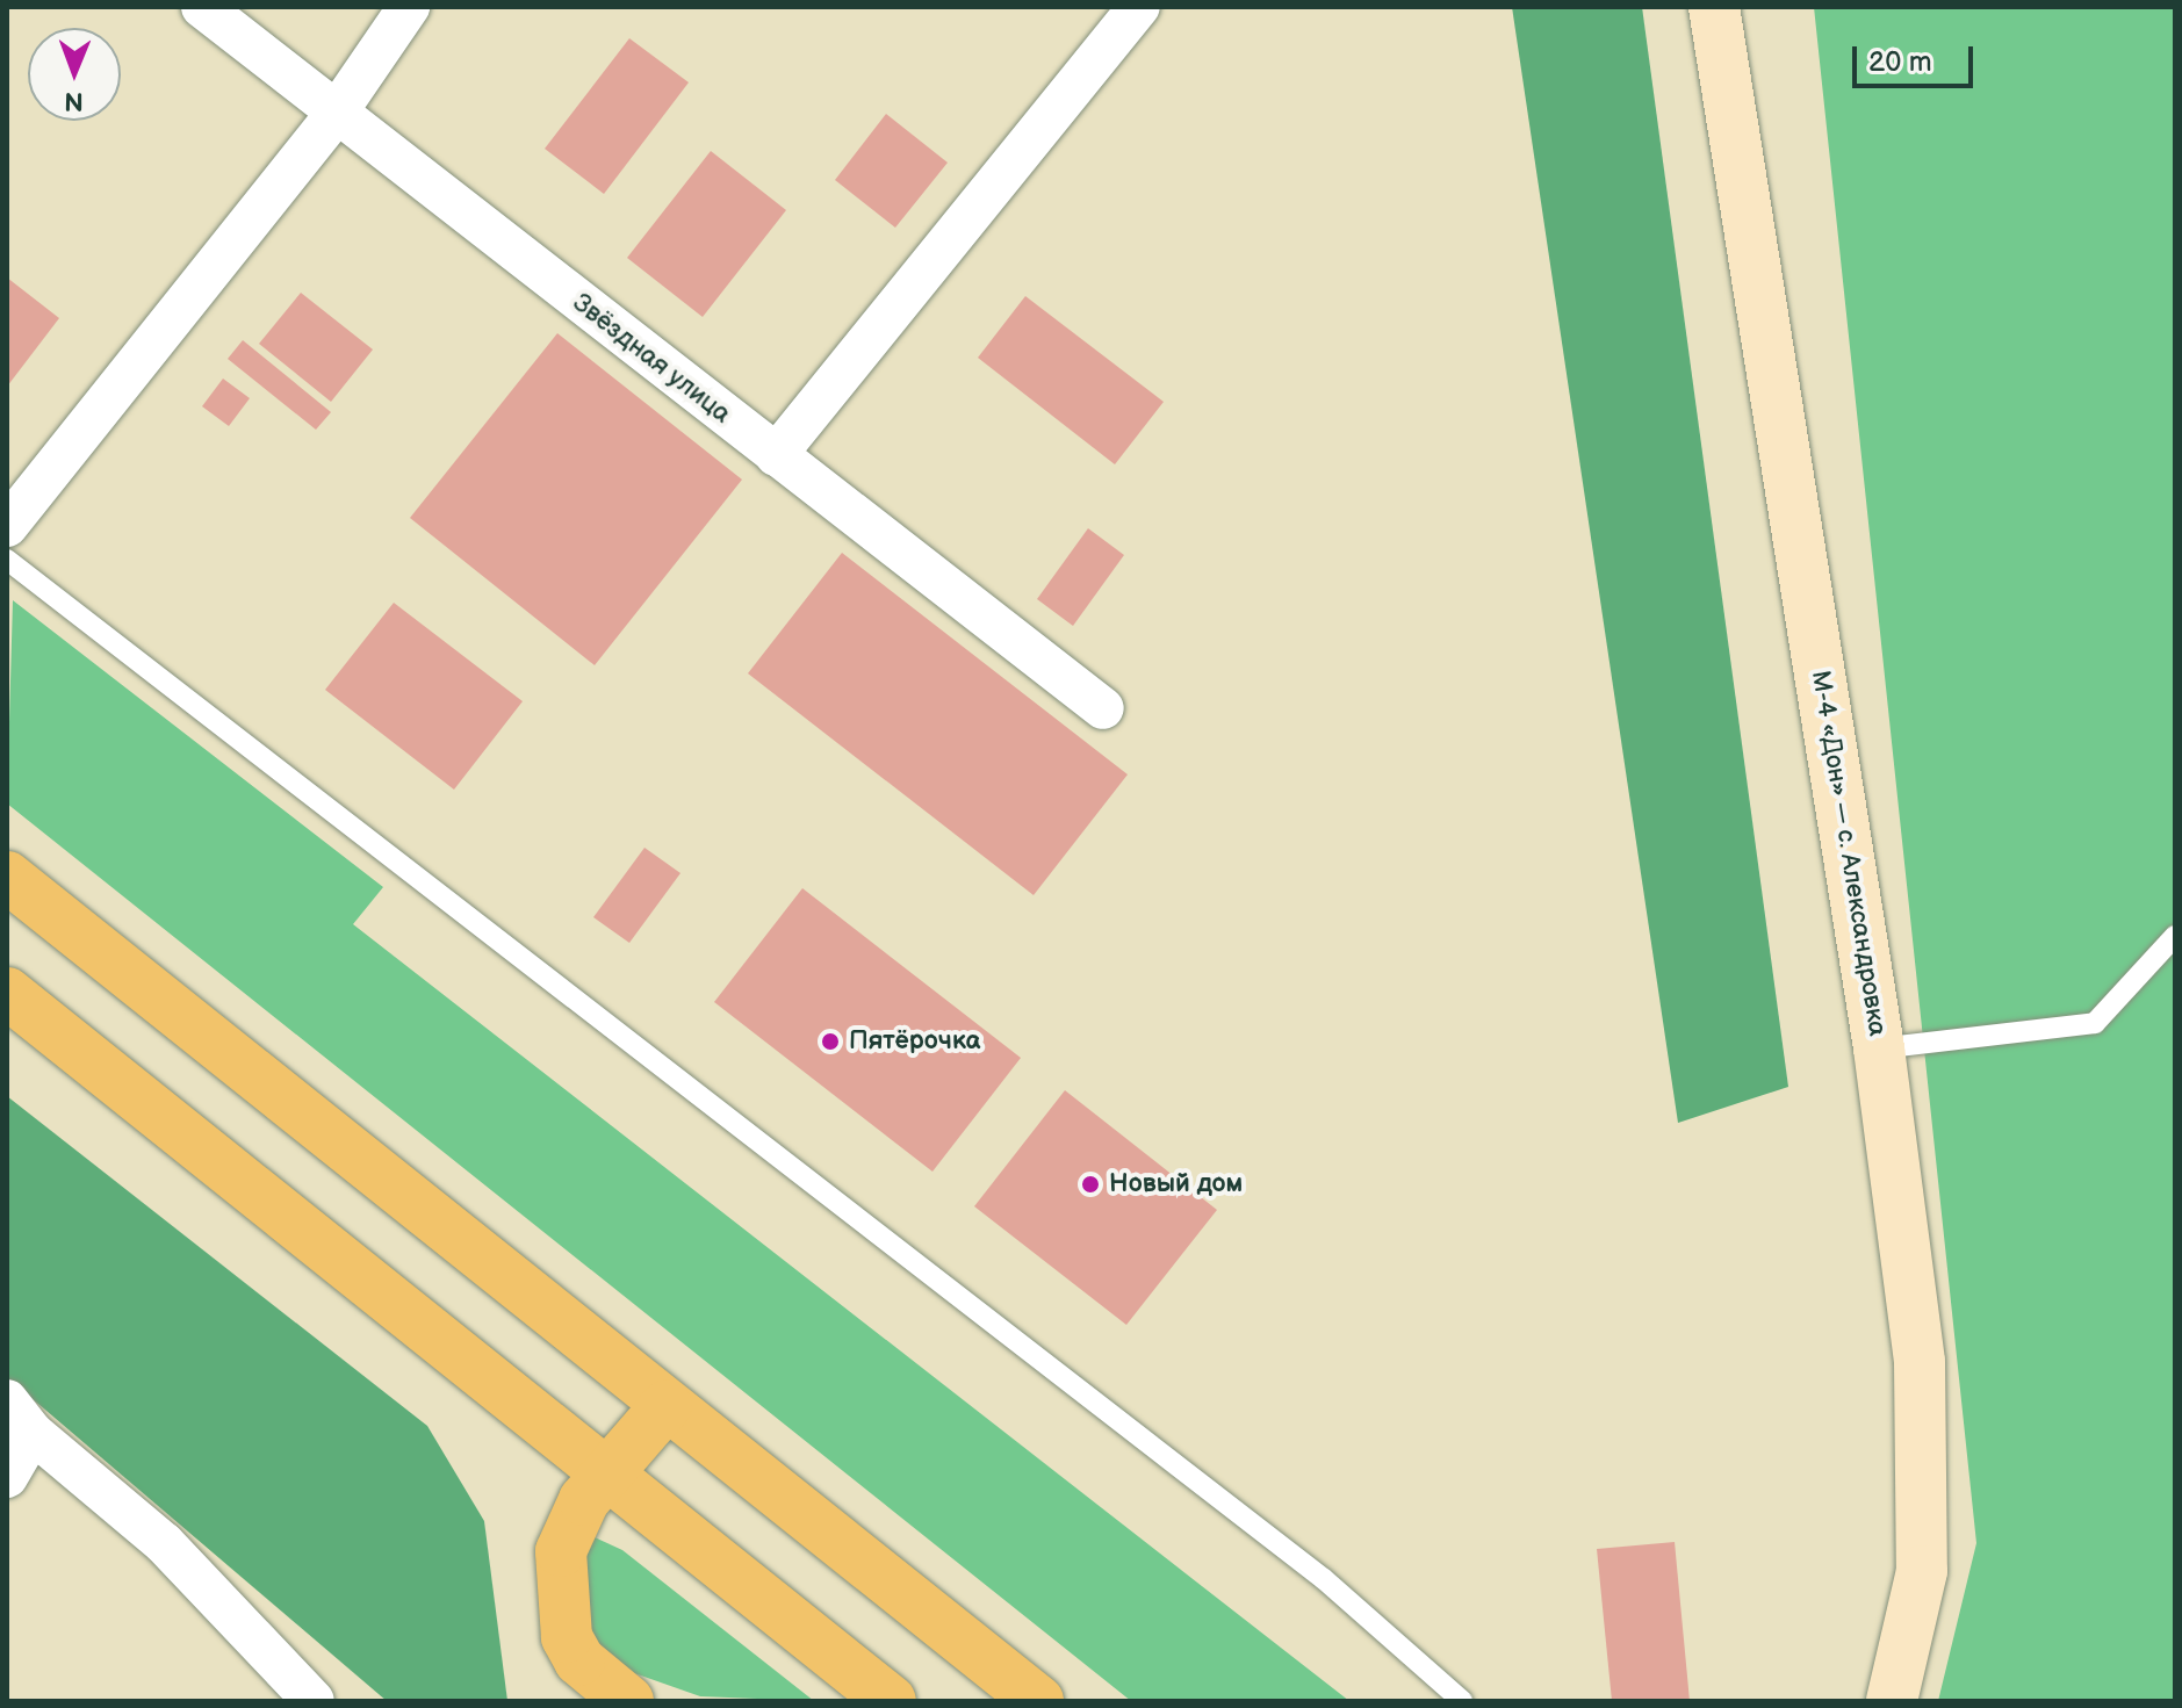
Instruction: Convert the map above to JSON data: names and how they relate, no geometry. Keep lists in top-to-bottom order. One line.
{"streets":{"main road":["М-4 «Дон» — с. Александровка"],"street":["Звёздная улица"]},"places":["Пятёрочка","Новый дом"],"scale_bar":"20 m","north":"bottom"}
